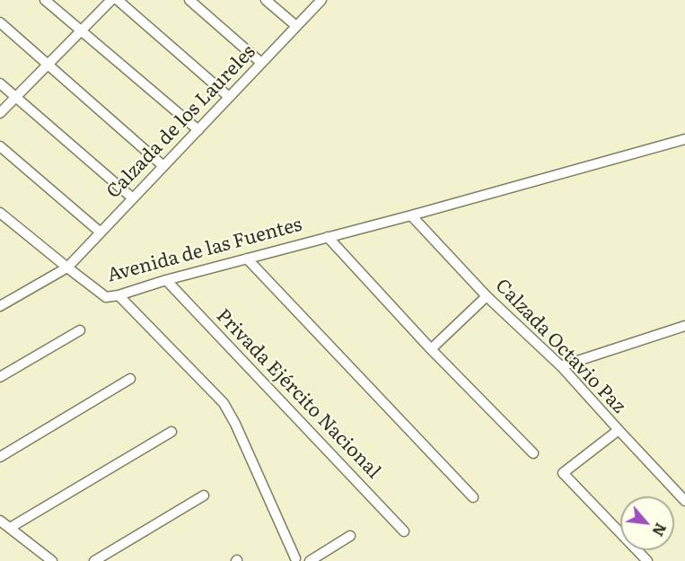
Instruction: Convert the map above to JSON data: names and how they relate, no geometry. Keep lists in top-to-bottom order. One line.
{"streets":{"street":["Calzada de los Laureles","Avenida de las Fuentes","Calzada Octavio Paz","Privada Ejército Nacional"]},"crossings":[["Calzada de los Laureles","Avenida de las Fuentes"],["Avenida de las Fuentes","Calzada Octavio Paz"],["Avenida de las Fuentes","Privada Ejército Nacional"]],"north":"bottom right"}
